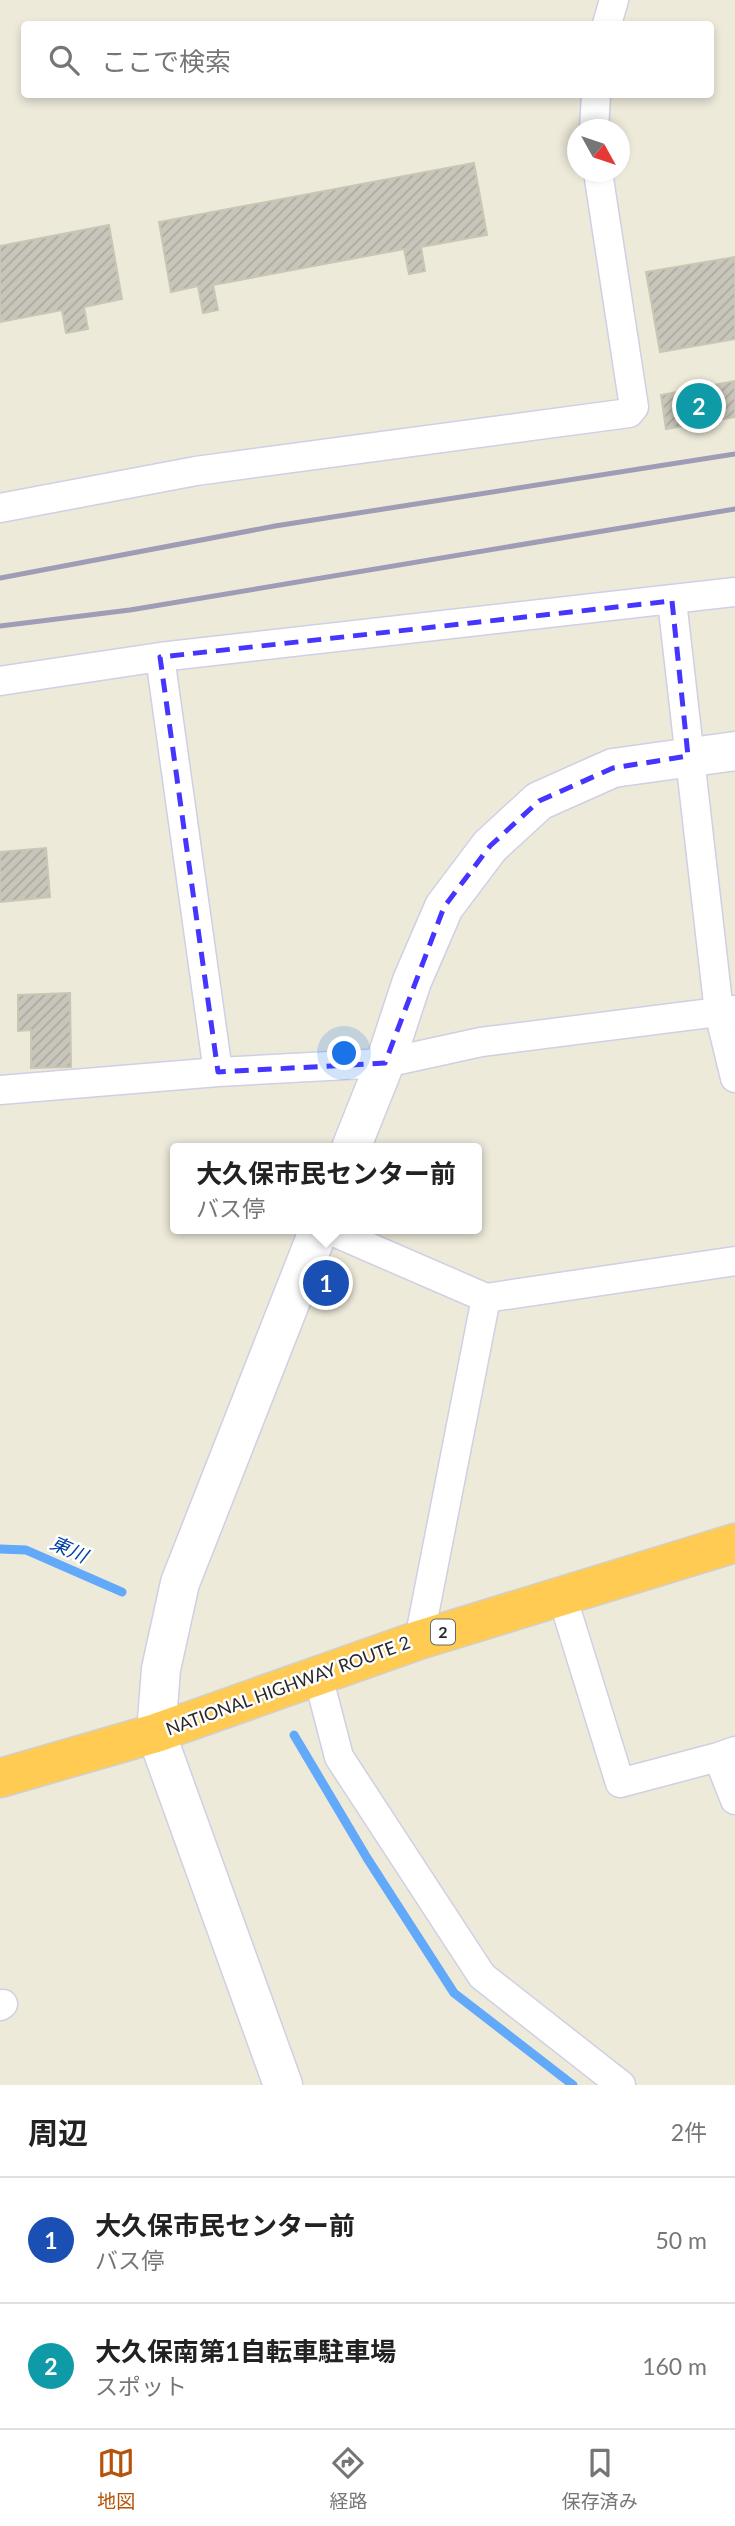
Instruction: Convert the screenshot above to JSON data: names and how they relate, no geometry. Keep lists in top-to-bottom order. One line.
{"streets":{"highway":["2","NATIONAL HIGHWAY ROUTE 2"]},"water":["東川"],"north":"bottom right","page":{"search":"ここで検索","pins":["2","1"],"popup":["大久保市民センター前","バス停"],"heading":["周辺","2件"],"list":[{"mark":"1","name":"大久保市民センター前","note":"バス停","value":"50 m"},{"mark":"2","name":"大久保南第1自転車駐車場","note":"スポット","value":"160 m"}],"nav":["地図","経路","保存済み"]}}
